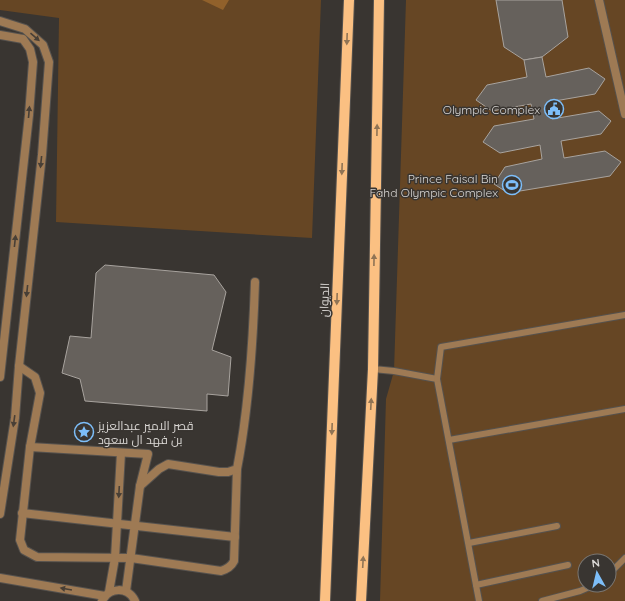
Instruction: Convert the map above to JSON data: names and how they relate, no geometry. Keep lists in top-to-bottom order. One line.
{"streets":{"main road":["الديوان"]},"places":{"public building":["Olympic Complex"],"sports":["Prince Faisal Bin Fahd Olympic Complex"],"place":["قصر الامير عبدالعزيز بن فهد ال سعود"]},"north":"top"}
